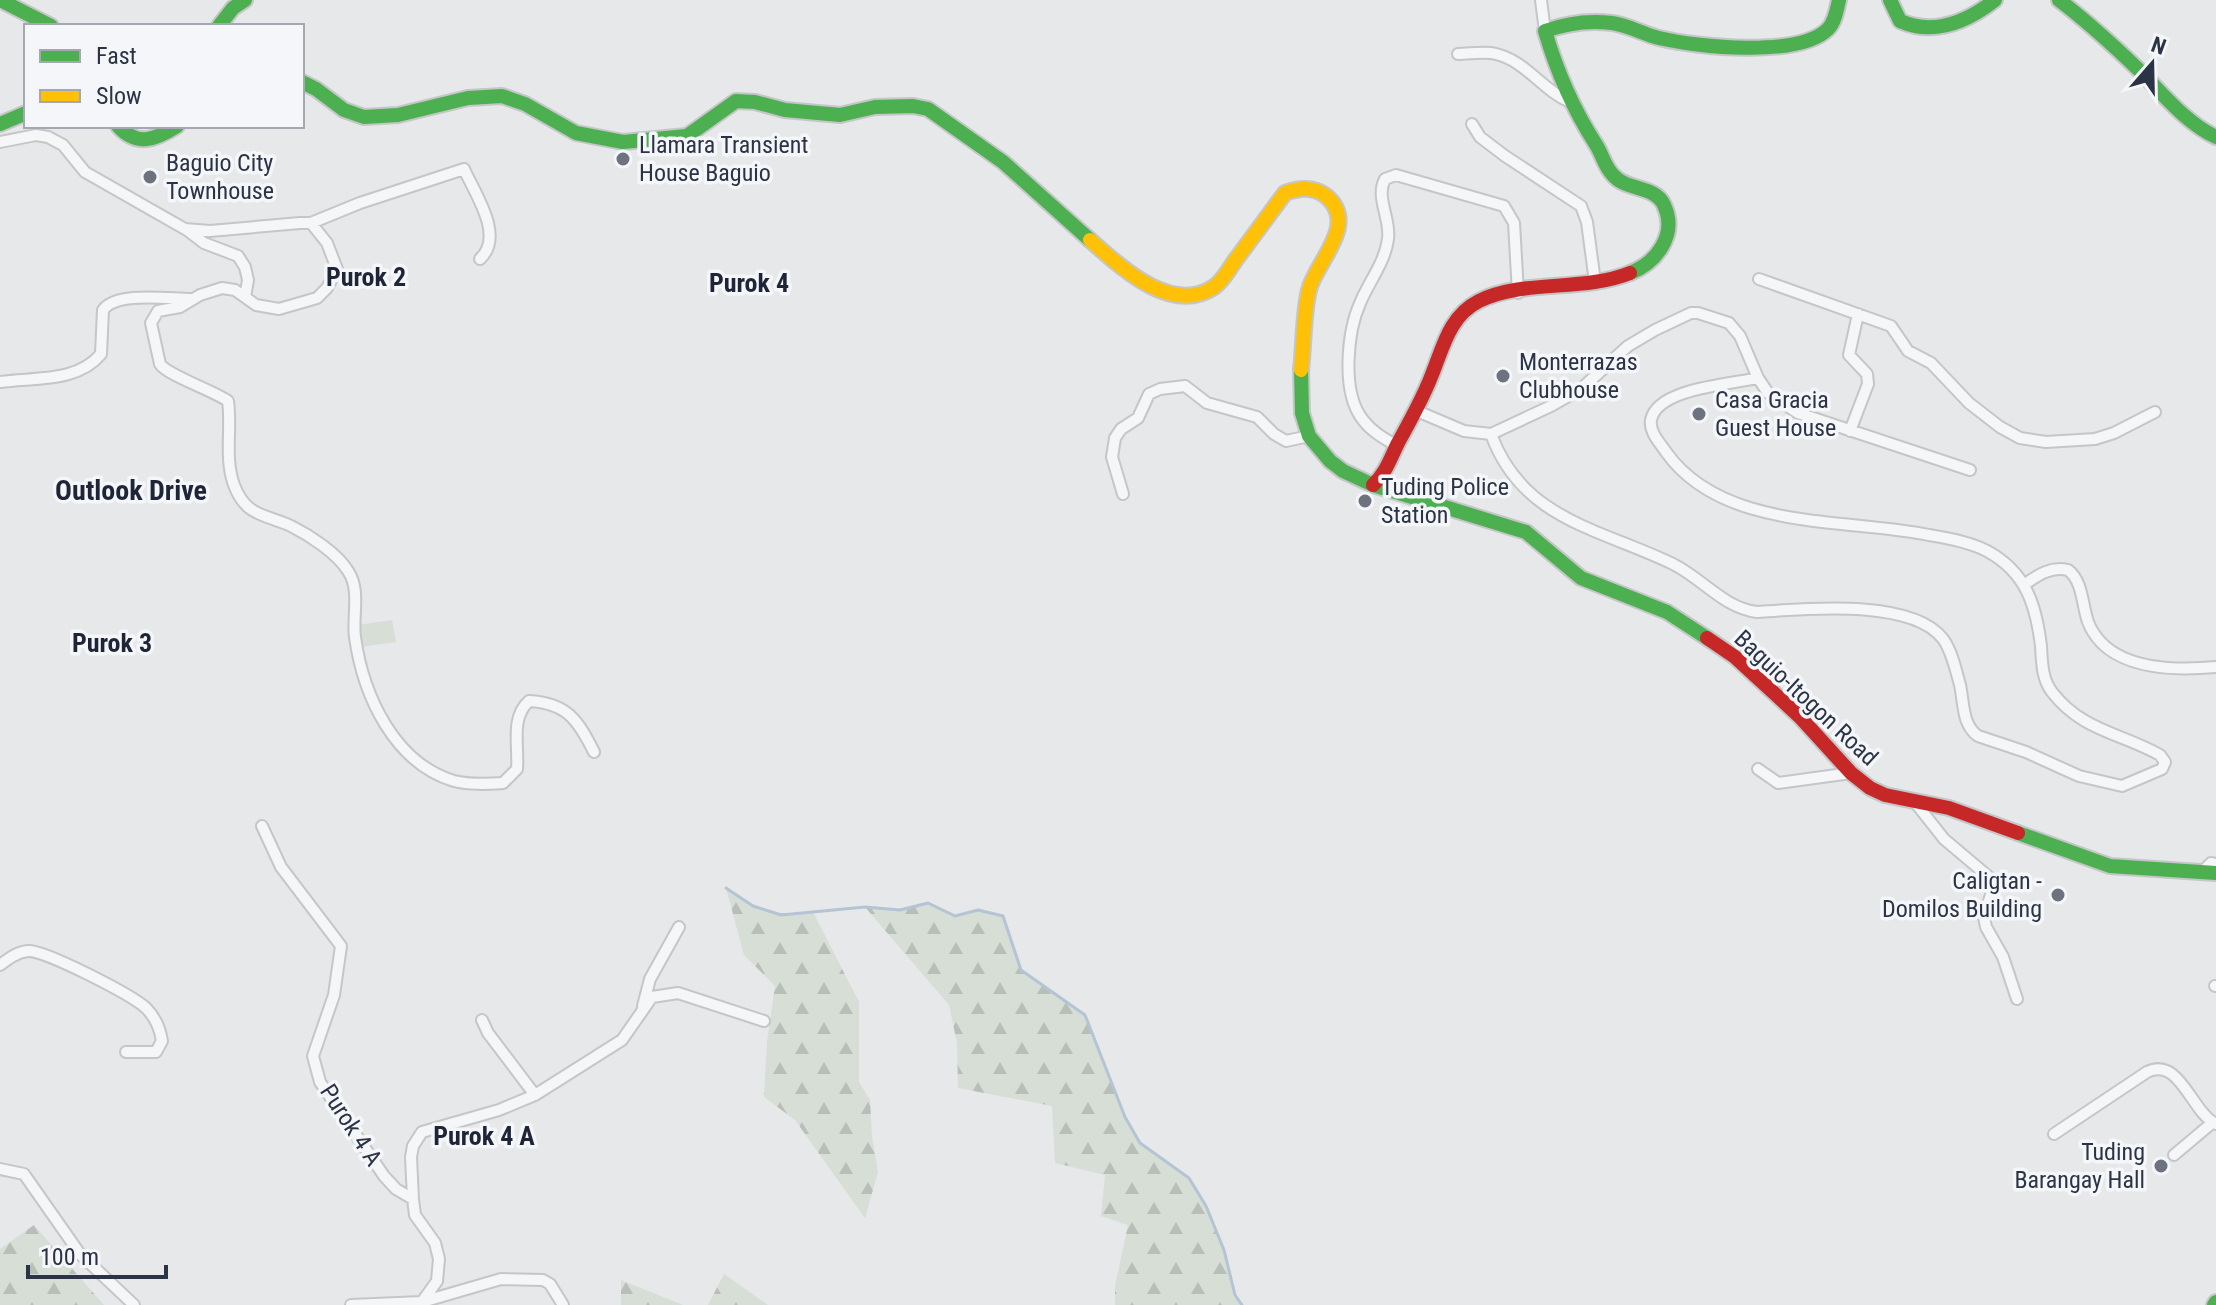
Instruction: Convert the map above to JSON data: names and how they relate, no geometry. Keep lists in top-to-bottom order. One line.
{"streets":{"main road":["Baguio-Itogon Road"],"street":["Purok 4 A"]},"districts":["Purok 2","Purok 4","Outlook Drive","Purok 3","Purok 4 A"],"places":["Llamara Transient House Baguio","Baguio City Townhouse","Monterrazas Clubhouse","Casa Gracia Guest House","Tuding Police Station","Caligtan - Domilos Building","Tuding Barangay Hall"],"legend":["Fast","Slow"],"scale_bar":"100 m","north":"top"}
